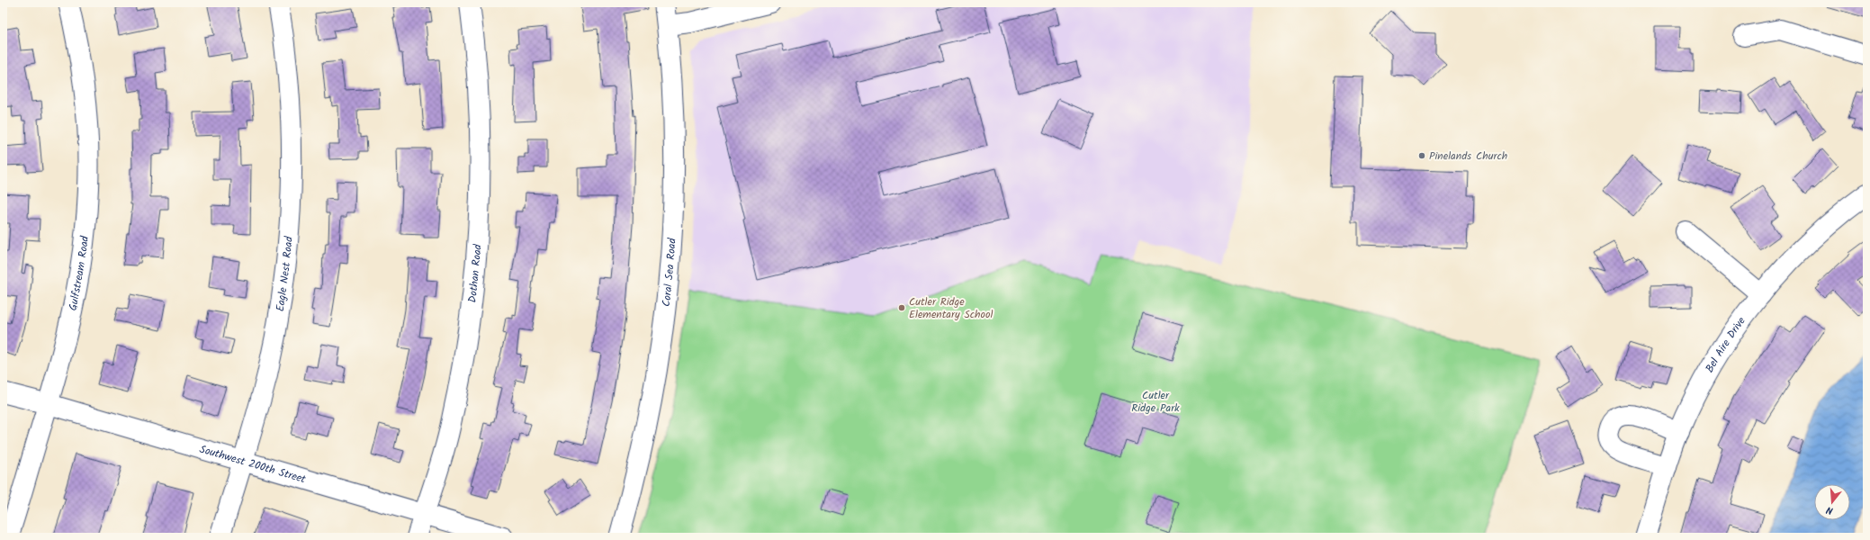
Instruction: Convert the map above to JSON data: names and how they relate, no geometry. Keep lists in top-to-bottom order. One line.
{"streets":{"street":["Coral Sea Road","Gulfstream Road","Eagle Nest Road","Dothan Road","Bel Aire Drive","Southwest 200th Street"]},"crossings":[["Gulfstream Road","Southwest 200th Street"],["Eagle Nest Road","Southwest 200th Street"],["Dothan Road","Southwest 200th Street"]],"parks":["Cutler Ridge Park"],"places":["Pinelands Church","Cutler Ridge Elementary School"],"north":"bottom"}
